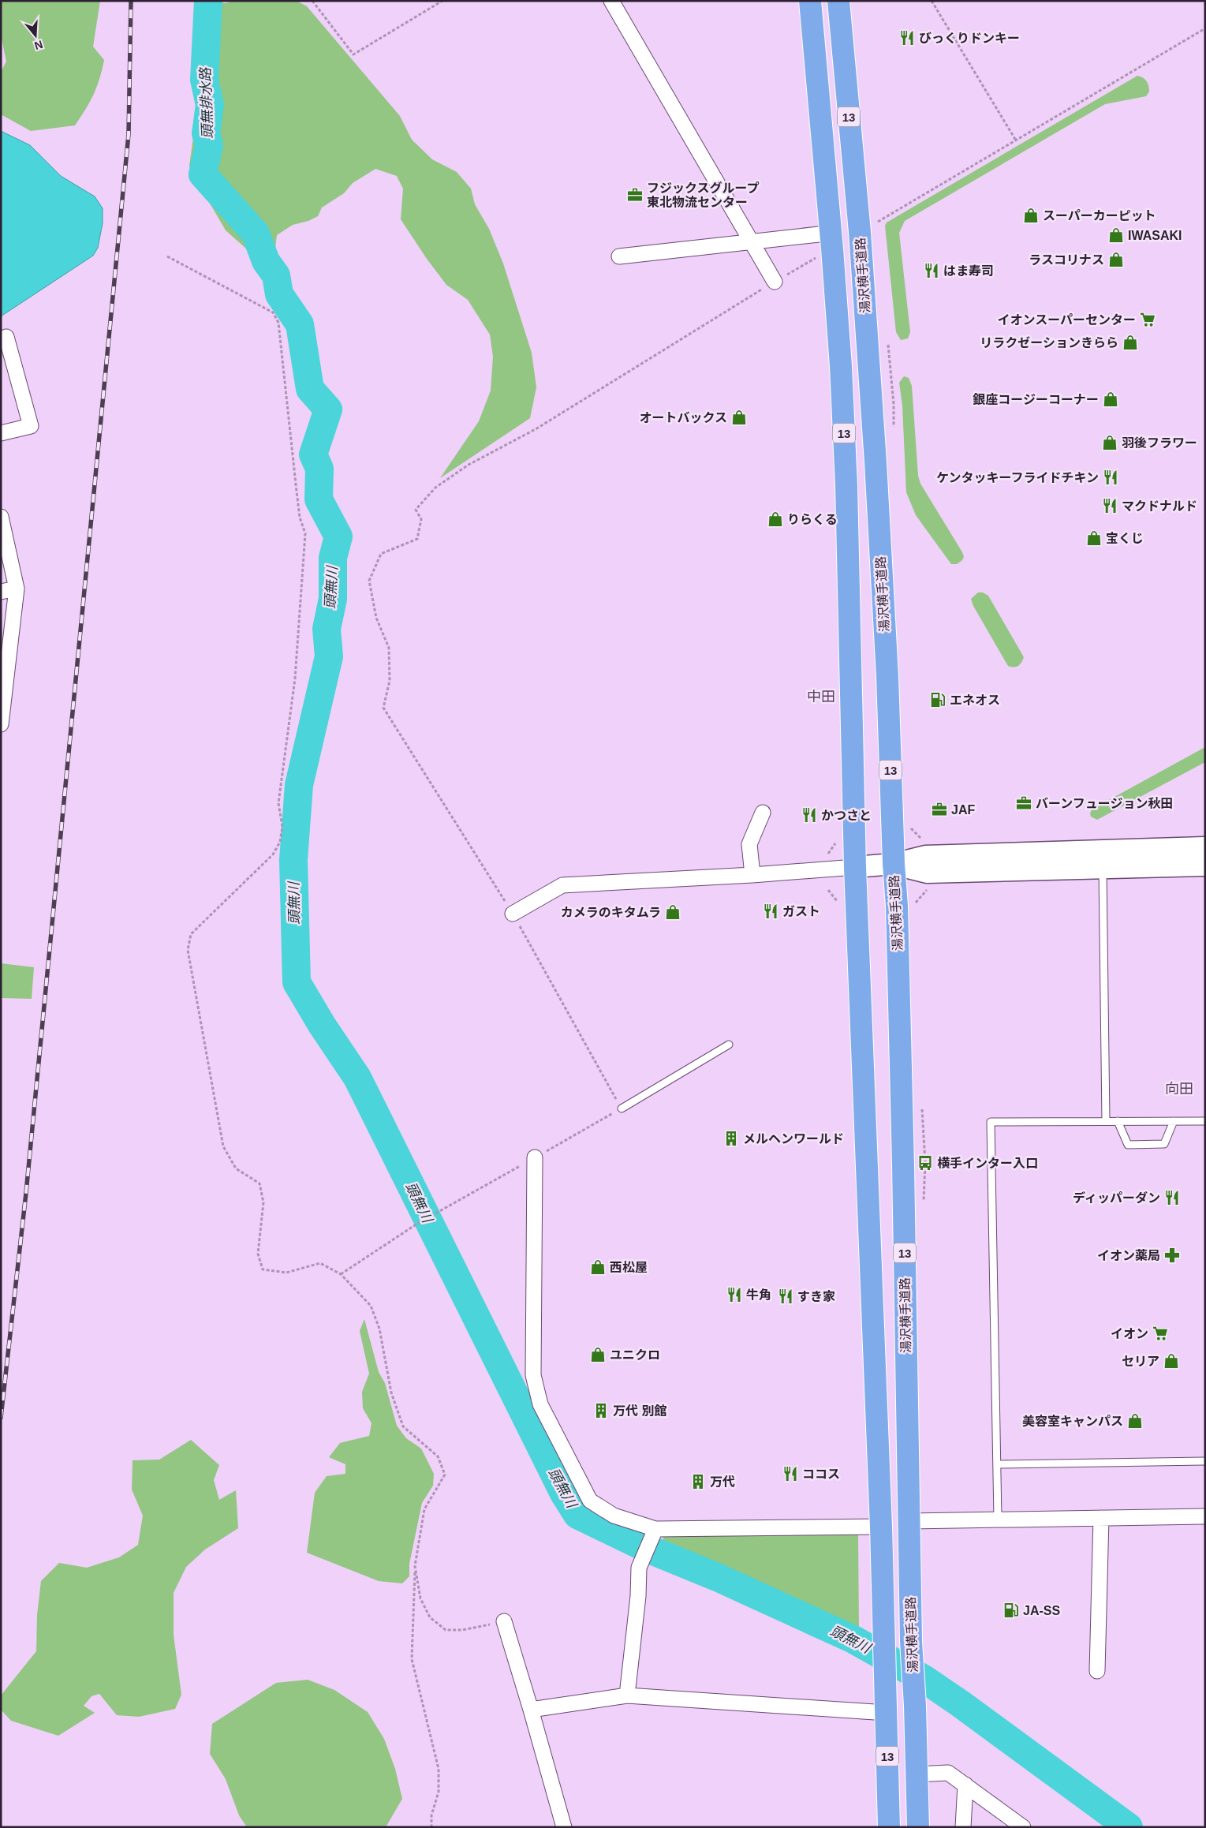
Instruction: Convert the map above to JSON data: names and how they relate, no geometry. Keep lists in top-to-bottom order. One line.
{"streets":{"highway":["13","湯沢横手道路"]},"districts":["中田","向田"],"water":["頭無排水路","頭無川"],"places":{"restaurant":["びっくりドンキー","はま寿司","ケンタッキーフライドチキン","マクドナルド","かつさと","ガスト","ディッパーダン","牛角","すき家","ココス"],"office":["フジックスグループ 東北物流センター","バーンフュージョン秋田","JAF"],"shop":["スーパーカーピット","IWASAKI","ラスコリナス","リラクゼーションきらら","銀座コージーコーナー","オートバックス","羽後フラワー","りらくる","宝くじ","カメラのキタムラ","西松屋","ユニクロ","セリア","美容室キャンパス"],"supermarket":["イオンスーパーセンター","イオン"],"fuel station":["エネオス","JA-SS"],"building":["メルヘンワールド","万代 別館","万代"],"bus stop":["横手インター入口"],"pharmacy":["イオン薬局"]},"north":"bottom"}
